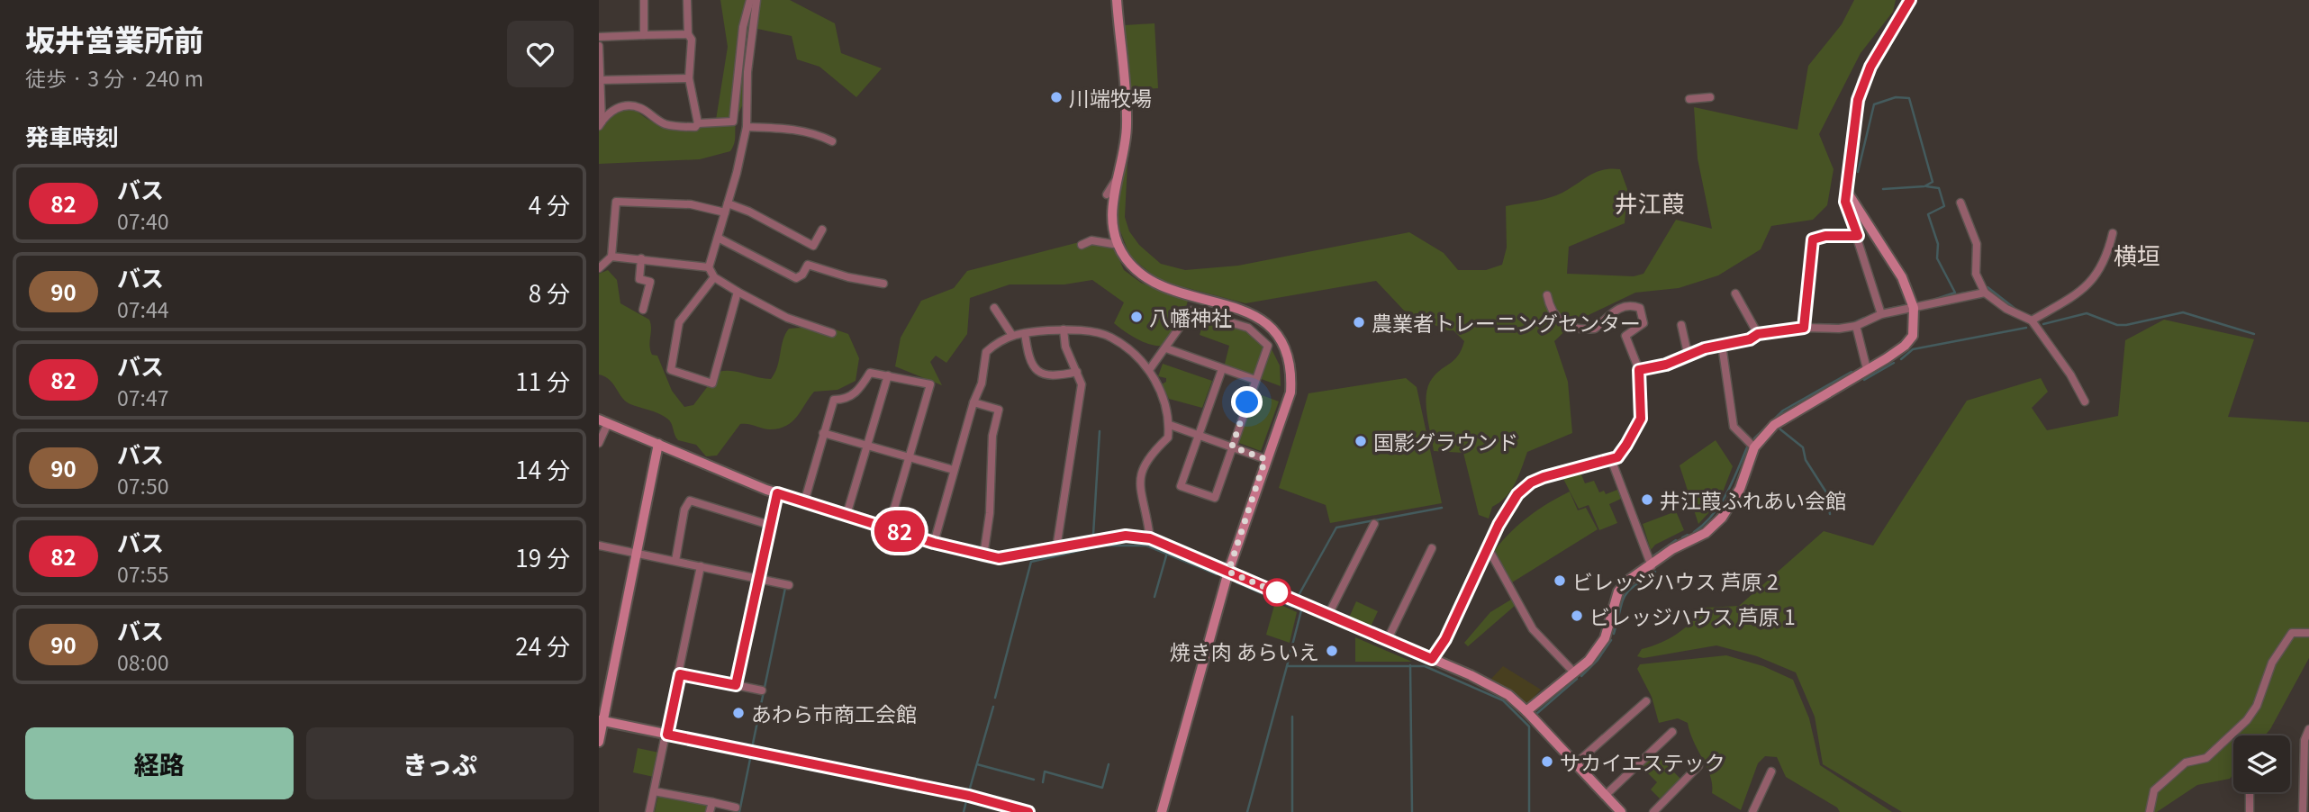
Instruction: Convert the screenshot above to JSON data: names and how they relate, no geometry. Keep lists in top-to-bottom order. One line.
{"districts":["井江葭","横垣"],"places":["川端牧場","八幡神社","農業者トレーニングセンター","国影グラウンド","井江葭ふれあい会館","ビレッジハウス 芦原 2","ビレッジハウス 芦原 1","焼き肉 あらいえ","あわら市商工会館","サカイエステック"],"lines":["bus line 82"],"page":{"heading":[["坂井営業所前","徒歩 · 3 分 · 240 m"],"発車時刻"],"on_map":"82","list":[{"mark":"82","name":"バス","note":"07:40","value":"4 分"},{"mark":"90","name":"バス","note":"07:44","value":"8 分"},{"mark":"82","name":"バス","note":"07:47","value":"11 分"},{"mark":"90","name":"バス","note":"07:50","value":"14 分"},{"mark":"82","name":"バス","note":"07:55","value":"19 分"},{"mark":"90","name":"バス","note":"08:00","value":"24 分"}],"buttons":["経路","きっぷ"]}}
